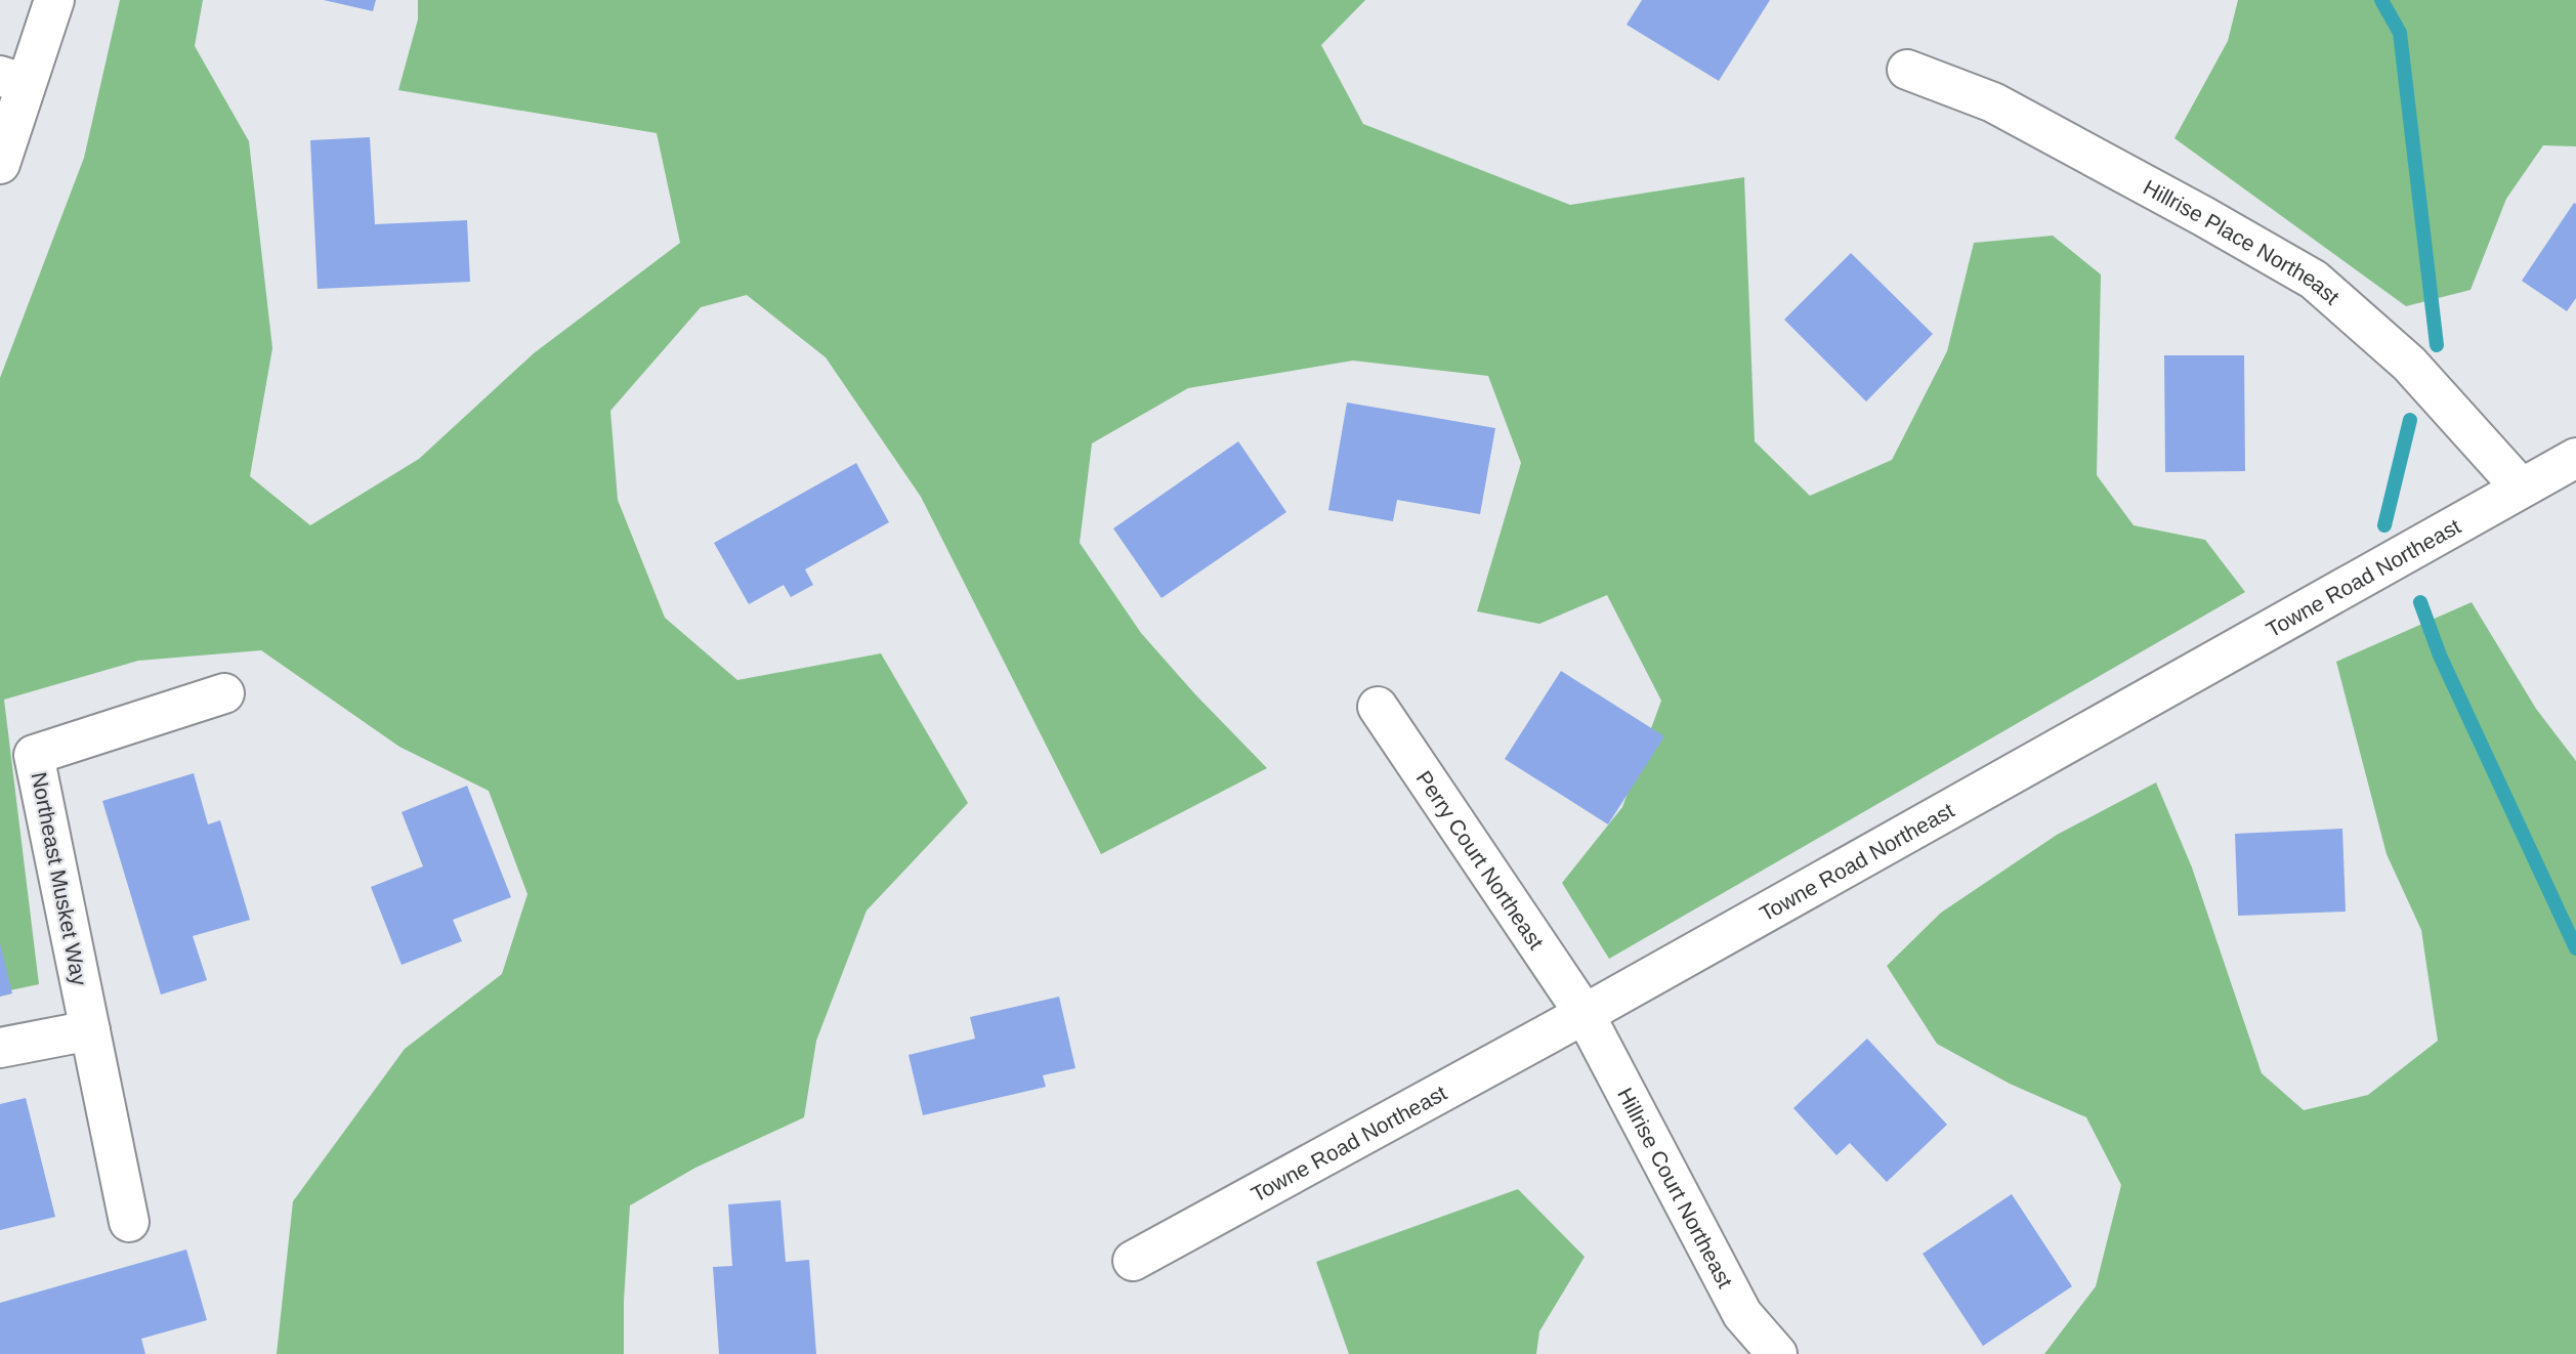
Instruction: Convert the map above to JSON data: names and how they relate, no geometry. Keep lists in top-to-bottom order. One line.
{"streets":{"street":["Hillrise Place Northeast","Towne Road Northeast","Perry Court Northeast","Northeast Musket Way","Hillrise Court Northeast"]},"crossings":[["Hillrise Place Northeast","Towne Road Northeast"],["Towne Road Northeast","Perry Court Northeast"],["Towne Road Northeast","Hillrise Court Northeast"],["Perry Court Northeast","Hillrise Court Northeast"]]}
